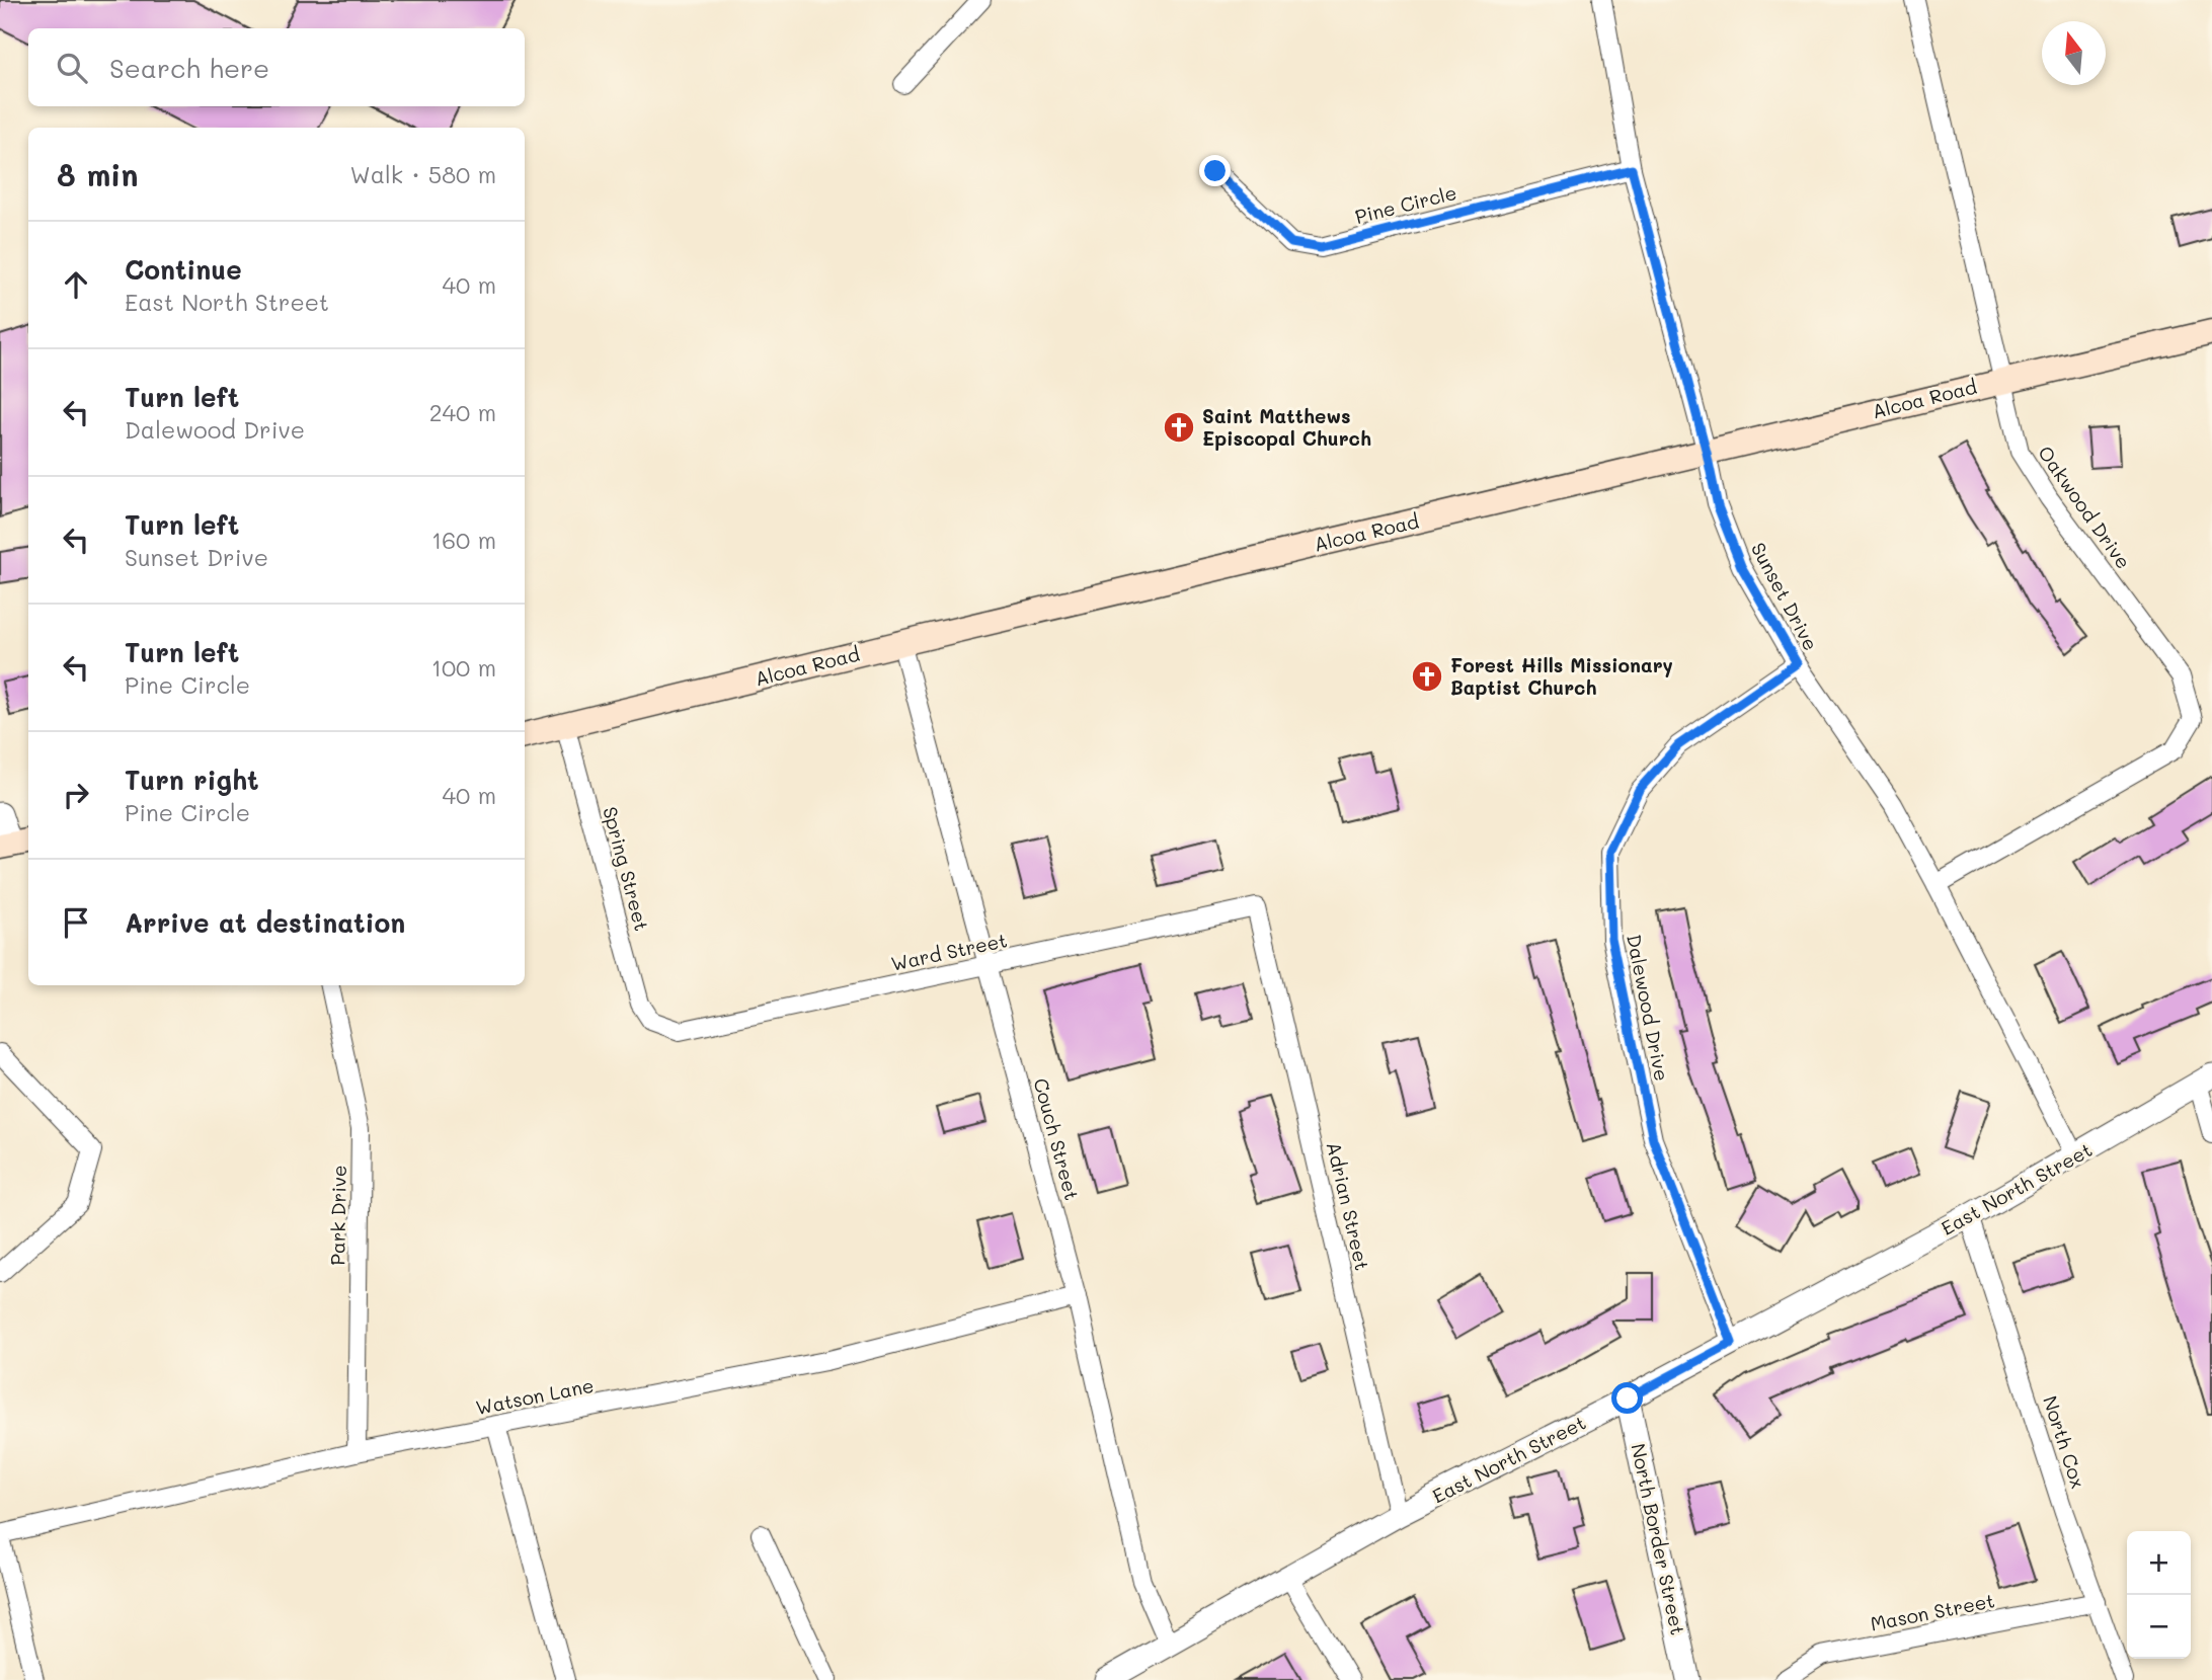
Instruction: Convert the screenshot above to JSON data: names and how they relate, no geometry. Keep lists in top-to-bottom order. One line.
{"streets":{"main road":["Alcoa Road"],"street":["Pine Circle","Oakwood Drive","Sunset Drive","Spring Street","Ward Street","Dalewood Drive","Couch Street","East North Street","Adrian Street","Park Drive","Watson Lane","North Cox","North Border Street","Mason Street"]},"crossings":[["Pine Circle","Sunset Drive"],["Alcoa Road","Oakwood Drive"],["Alcoa Road","Sunset Drive"],["Alcoa Road","Spring Street"],["Alcoa Road","Couch Street"],["Oakwood Drive","Sunset Drive"],["Sunset Drive","Dalewood Drive"],["Sunset Drive","East North Street"],["Spring Street","Ward Street"],["Ward Street","Couch Street"],["Ward Street","Adrian Street"],["Dalewood Drive","East North Street"],["Couch Street","East North Street"],["Couch Street","Watson Lane"],["East North Street","Adrian Street"],["East North Street","North Cox"],["East North Street","North Border Street"],["Park Drive","Watson Lane"],["North Cox","Mason Street"]],"places":{"church":["Saint Matthews Episcopal Church","Forest Hills Missionary Baptist Church"]},"north":"top","page":{"search":"Search here","heading":["8 min","Walk · 580 m"],"list":[["Continue","East North Street","40 m"],["Turn left","Dalewood Drive","240 m"],["Turn left","Sunset Drive","160 m"],["Turn left","Pine Circle","100 m"],["Turn right","Pine Circle","40 m"],"Arrive at destination"],"map_buttons":["+","−"]}}
